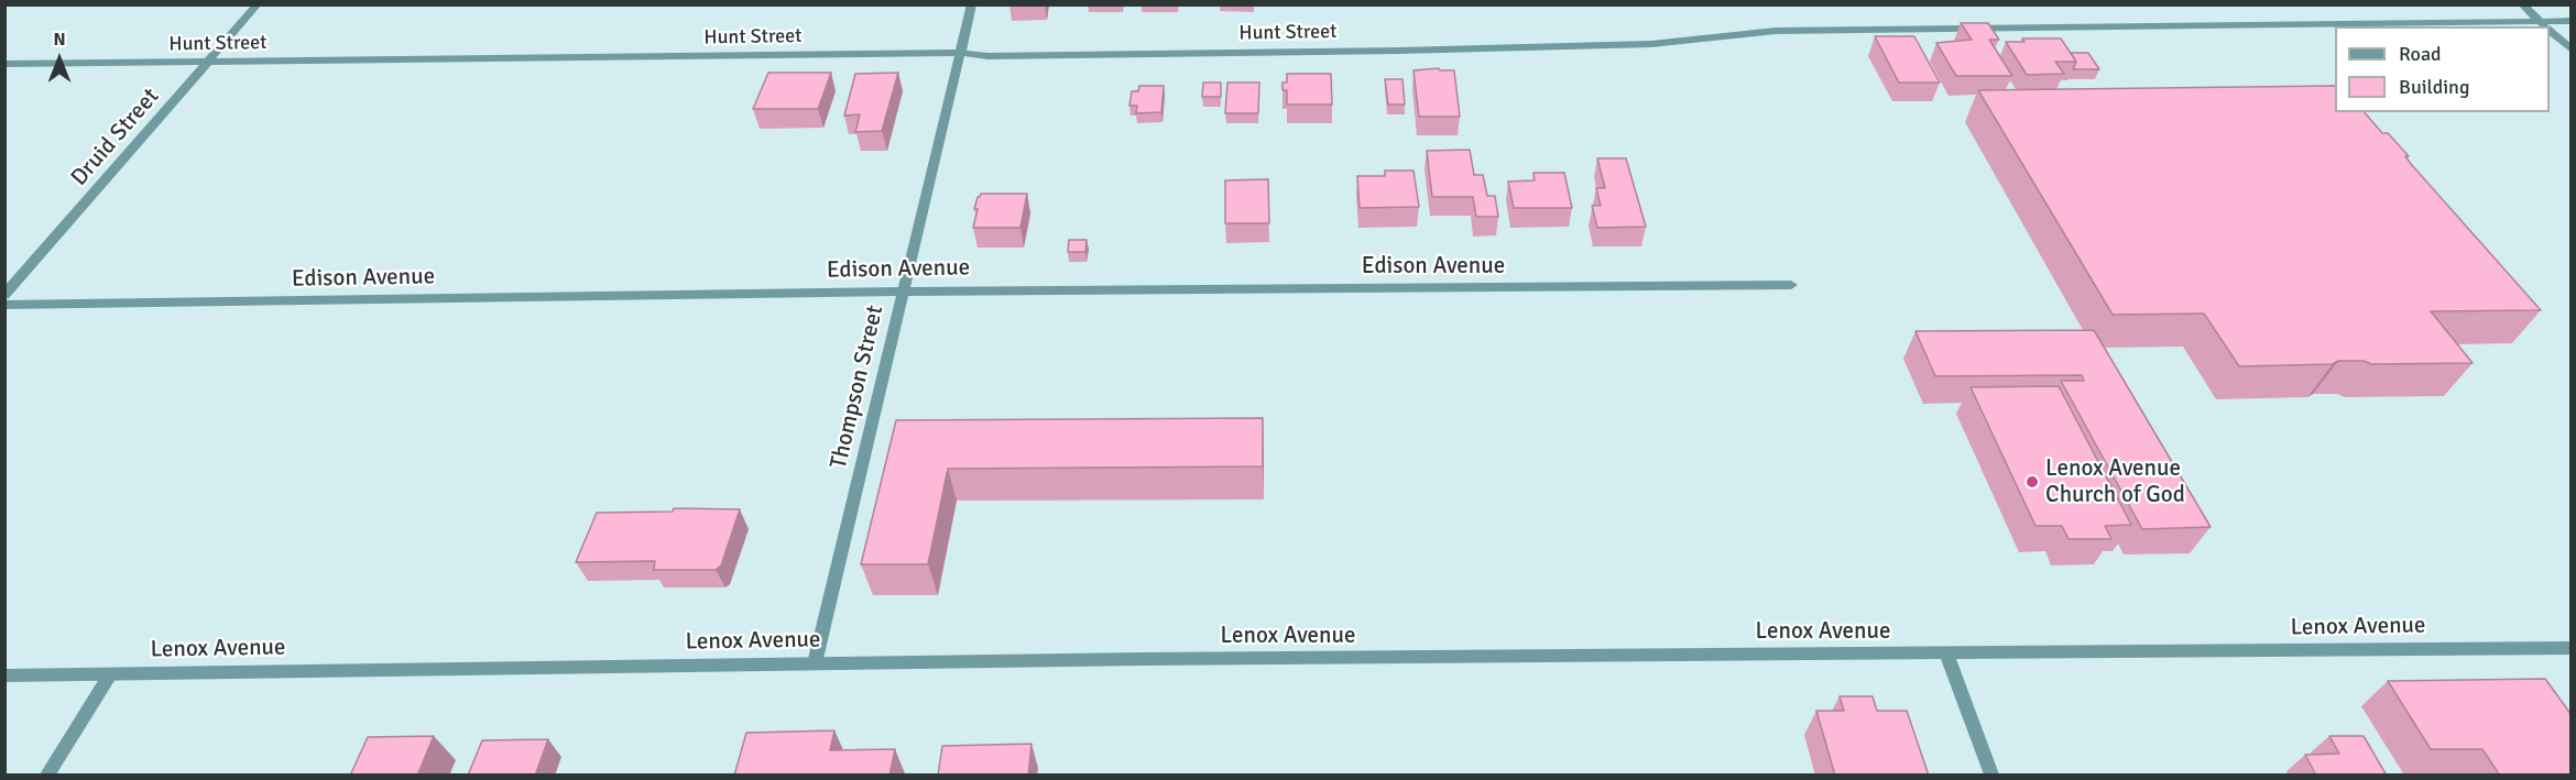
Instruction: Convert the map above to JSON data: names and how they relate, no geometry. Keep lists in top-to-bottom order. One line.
{"streets":{"street":["Hunt Street","Druid Street","Edison Avenue","Thompson Street","Lenox Avenue"]},"crossings":[["Hunt Street","Druid Street"],["Hunt Street","Thompson Street"],["Edison Avenue","Thompson Street"],["Thompson Street","Lenox Avenue"]],"places":["Lenox Avenue Church of God"],"legend":["Road","Building"],"north":"top"}
